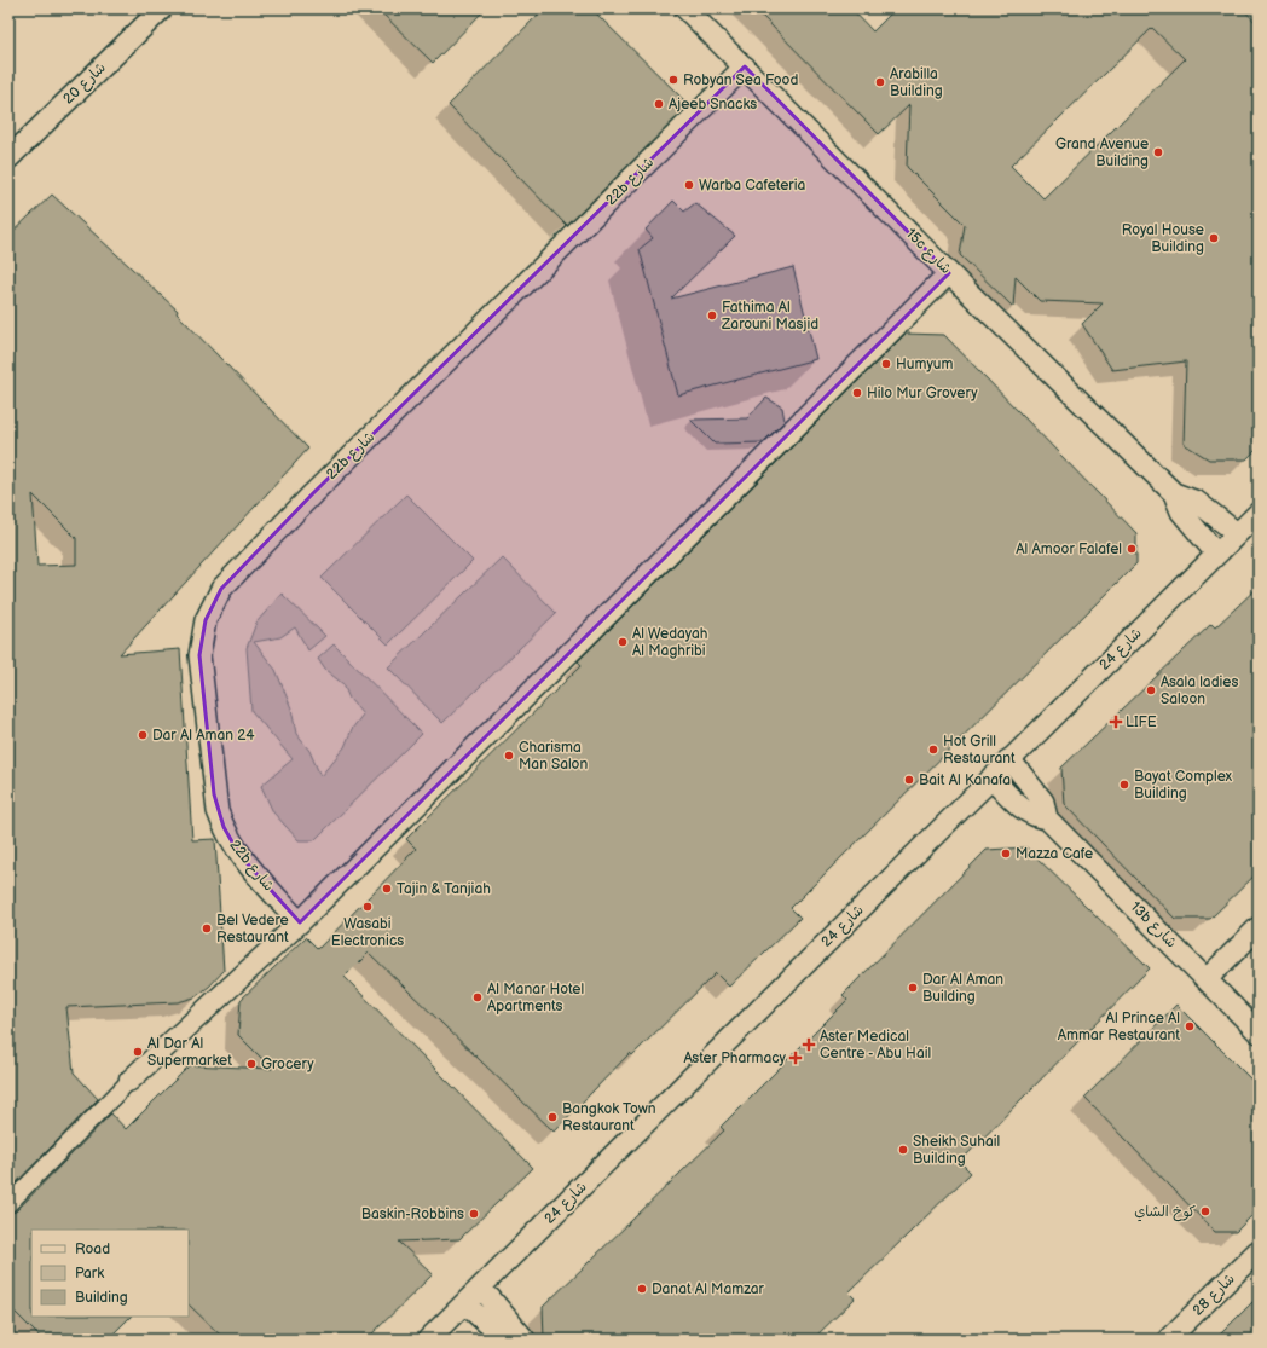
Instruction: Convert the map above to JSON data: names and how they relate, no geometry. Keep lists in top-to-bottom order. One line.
{"streets":{"street":["شارع 20","22b شارع","15c شارع","شارع 24","13b شارع","شارع 28"]},"crossings":[["22b شارع","15c شارع"],["15c شارع","شارع 24"],["شارع 24","13b شارع"]],"places":{"other":["Robyan Sea Food","Arabilla Building","Ajeeb Snacks","Grand Avenue Building","Warba Cafeteria","Royal House Building","Fathima Al Zarouni Masjid","Humyum","Hilo Mur Grovery","Al Amoor Falafel","Al Wedayah Al Maghribi","Asala ladies Saloon","Dar Al Aman 24","Hot Grill Restaurant","Charisma Man Salon","Bait Al Kanafa","Bayat Complex Building","Mazza Cafe","Tajin & Tanjiah","Wasabi Electronics","Bel Vedere Restaurant","Dar Al Aman Building","Al Manar Hotel Apartments","Al Prince Al Ammar Restaurant","Al Dar Al Supermarket","Grocery","Bangkok Town Restaurant","Sheikh Suhail Building","كوخ الشاي","Baskin-Robbins","Danat Al Mamzar"],"health":["LIFE","Aster Medical Centre - Abu Hail","Aster Pharmacy"]},"legend":["Road","Park","Building"]}
